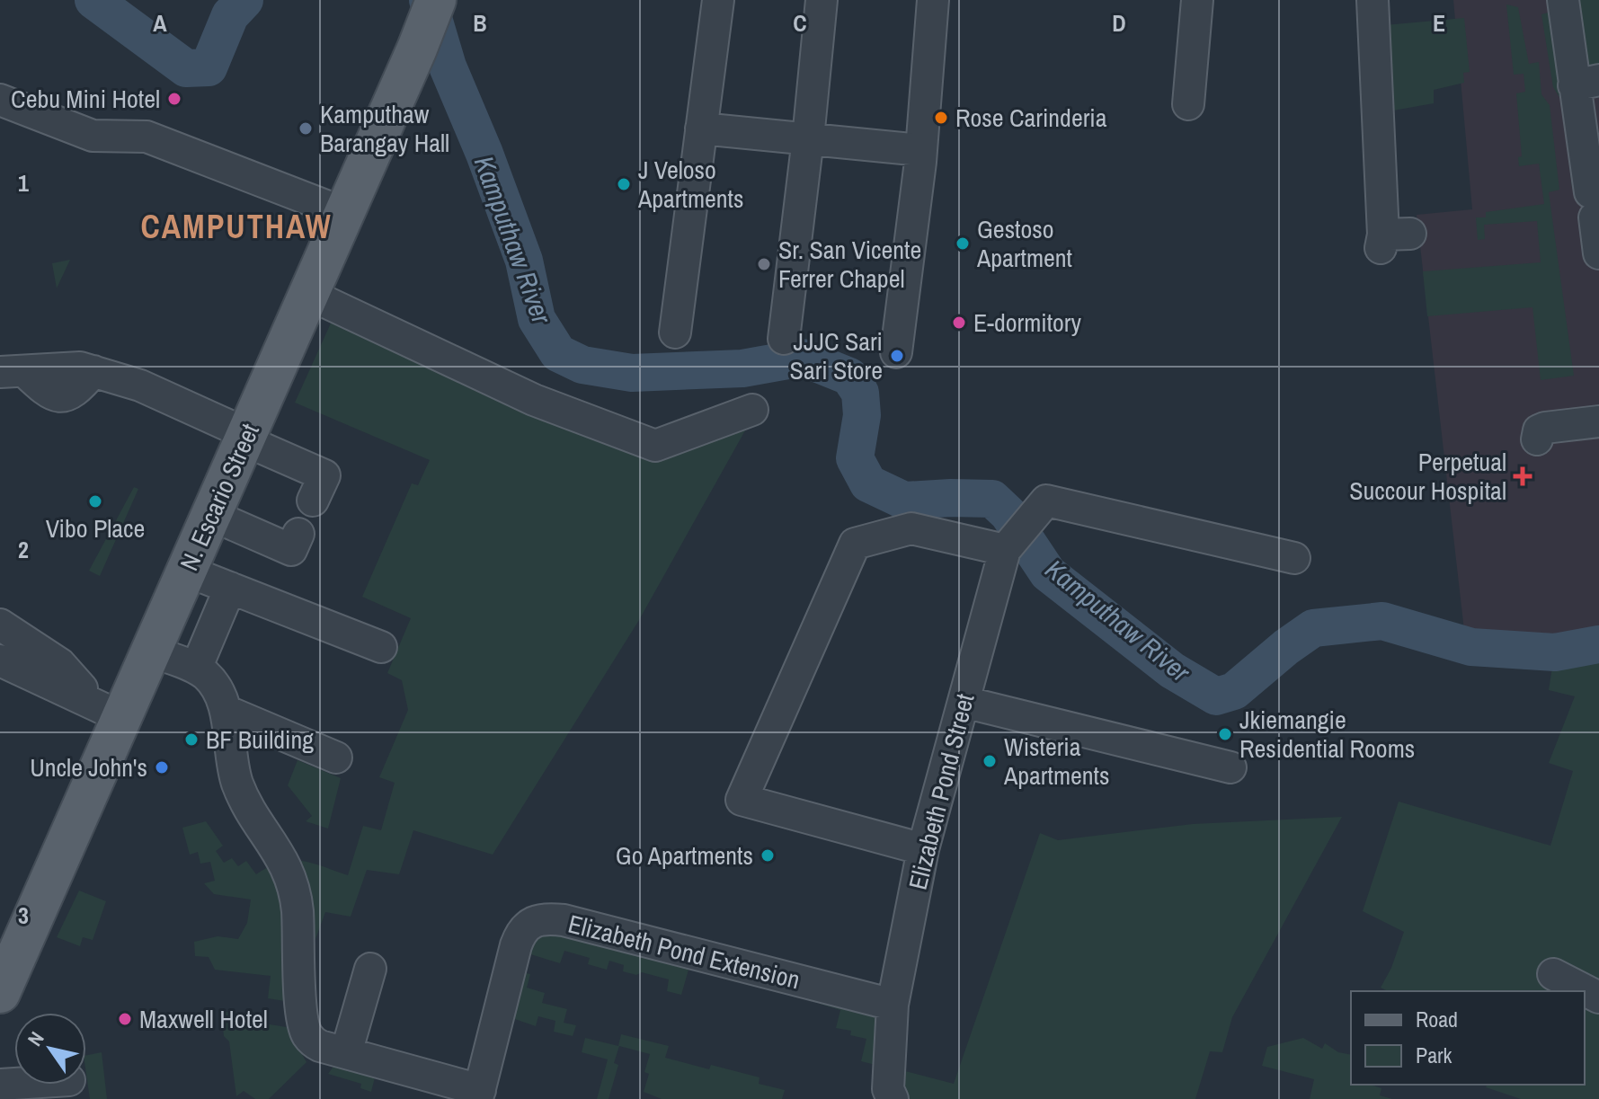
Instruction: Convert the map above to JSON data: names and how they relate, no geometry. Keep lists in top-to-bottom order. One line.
{"streets":{"main road":["N. Escario Street"],"street":["Elizabeth Pond Street","Elizabeth Pond Extension"]},"crossings":[["Elizabeth Pond Street","Elizabeth Pond Extension"]],"districts":["CAMPUTHAW"],"water":["Kamputhaw River"],"places":{"other":["Cebu Mini Hotel","Rose Carinderia","Kamputhaw Barangay Hall","J Veloso Apartments","Gestoso Apartment","Sr. San Vicente Ferrer Chapel","E-dormitory","JJJC Sari Sari Store","Vibo Place","Jkiemangie Residential Rooms","BF Building","Wisteria Apartments","Uncle John's","Go Apartments","Maxwell Hotel"],"health":["Perpetual Succour Hospital"]},"legend":["Road","Park"],"north":"top left","grid":{"columns":["A","B","C","D","E"],"rows":["1","2","3"]}}
